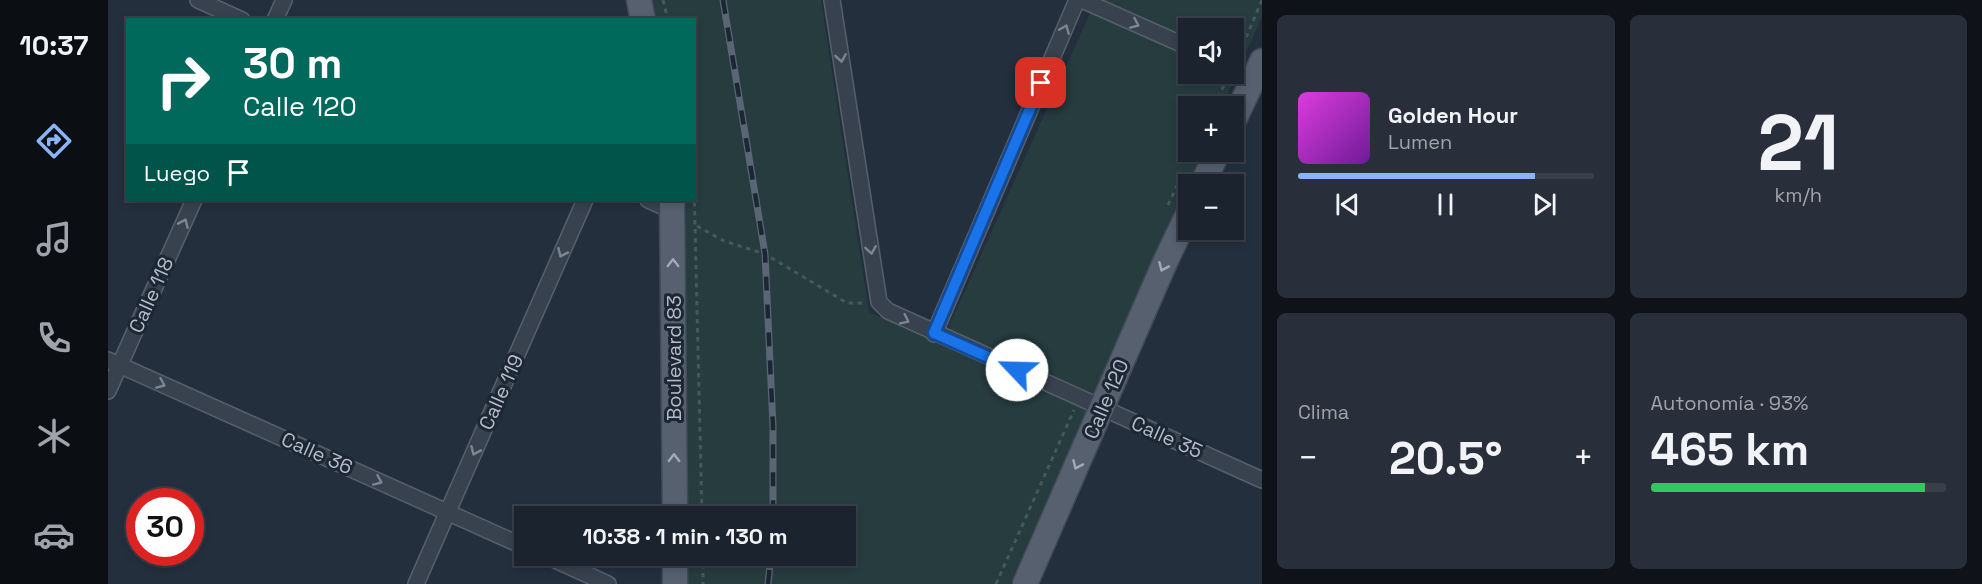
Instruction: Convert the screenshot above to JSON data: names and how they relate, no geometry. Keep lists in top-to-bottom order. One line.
{"streets":{"main road":["Boulevard 83","Calle 120"],"street":["Calle 118","Calle 119","Calle 35","Calle 36"]},"crossings":[["Calle 118","Calle 36"],["Calle 119","Calle 36"],["Calle 120","Calle 35"]],"one_way":["Calle 118","Boulevard 83","Calle 119","Calle 120","Calle 36"],"page":{"tabs":"10:37","tile":[["21","km/h"],"Clima",["Autonomía · 93%","465 km"]],"map_buttons":["+","−"],"turn":["30 m","Calle 120"],"song":["Golden Hour","Lumen"],"then":"Luego","heat":["−","20.5°","+"],"limit":"30","trip":"10:38 · 1 min · 130 m"}}
